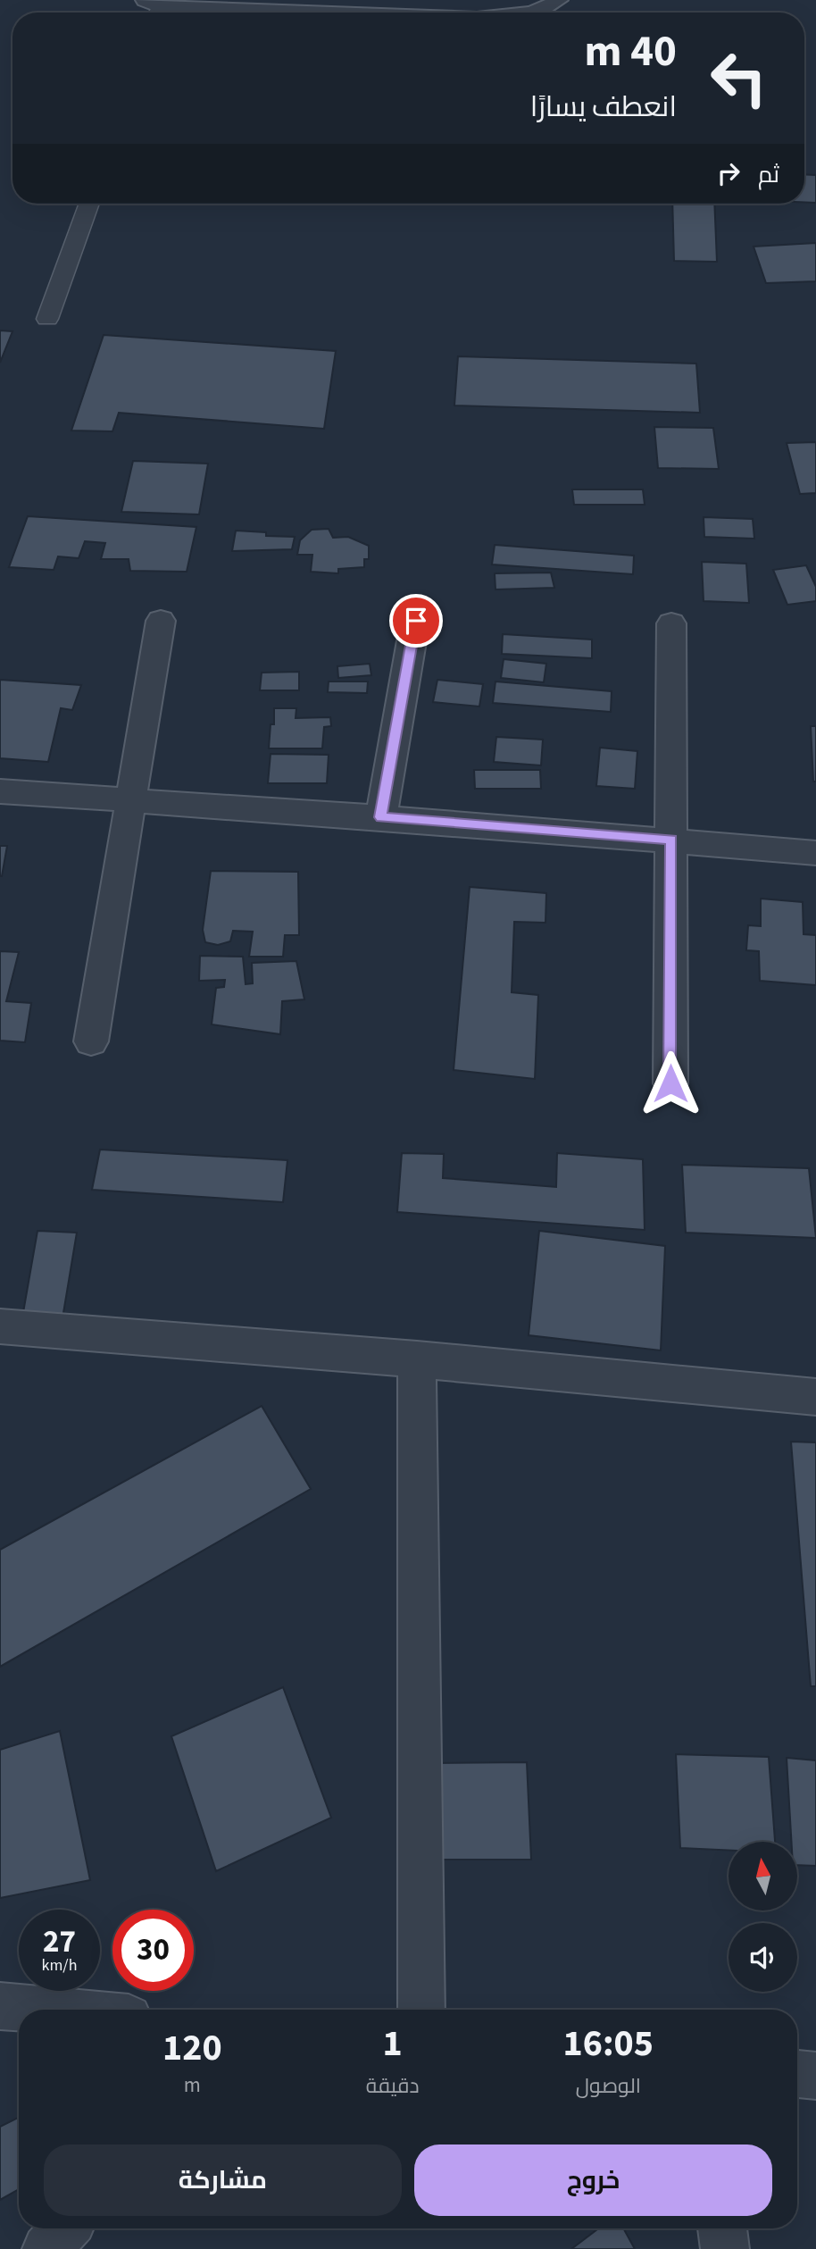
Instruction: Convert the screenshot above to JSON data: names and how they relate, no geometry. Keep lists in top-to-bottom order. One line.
{"north":"top","page":{"turn":["40 m","انعطف يسارًا"],"then":"ثم","speed":"27 km/h","limit":"30","eta":["16:05","الوصول","1","دقيقة","120","m"],"buttons":["خروج","مشاركة"]}}
